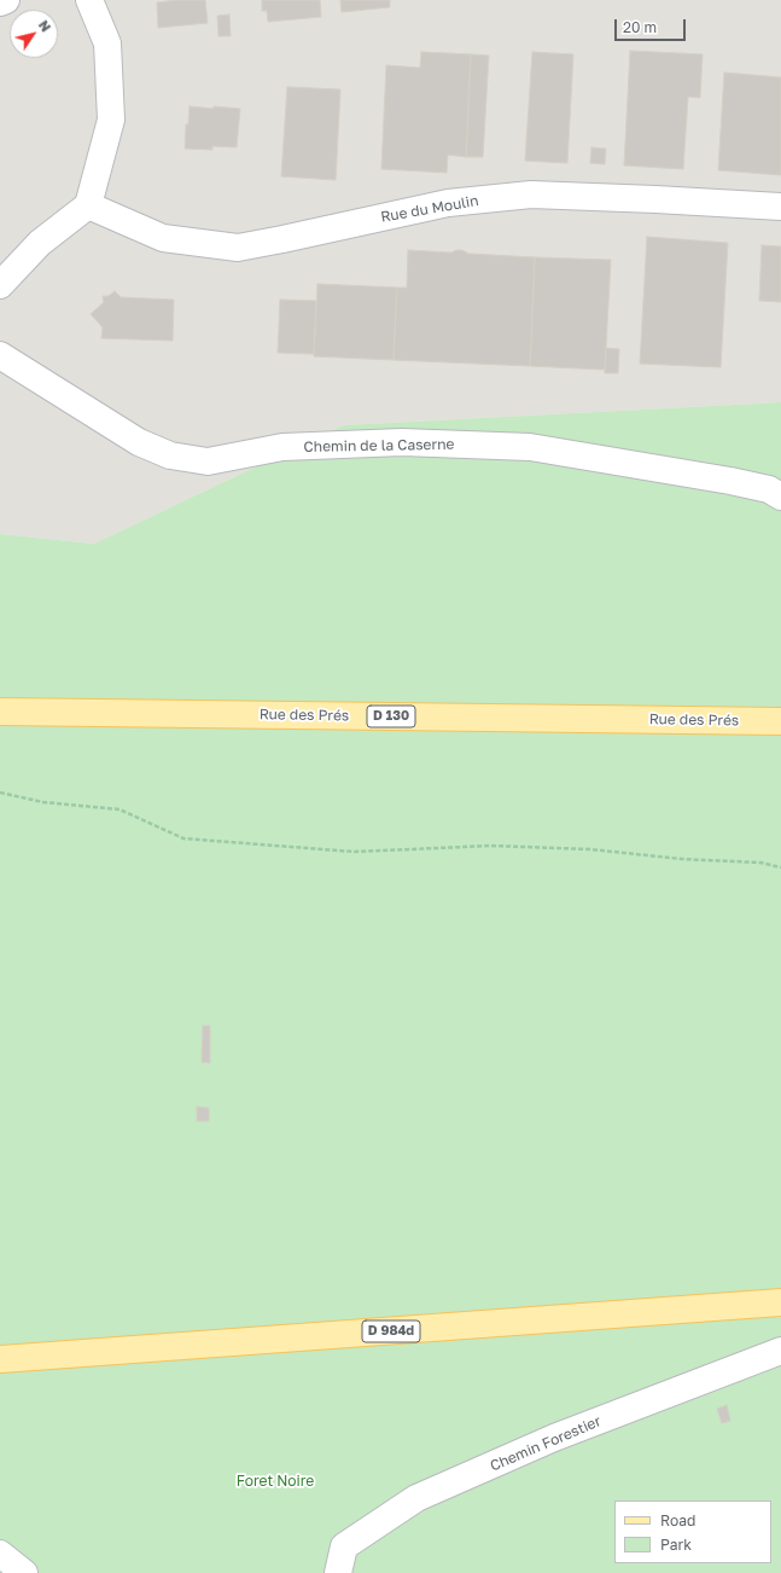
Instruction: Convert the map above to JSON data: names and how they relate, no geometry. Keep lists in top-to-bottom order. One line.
{"streets":{"main road":["Rue des Prés","D 130","D 984d"],"street":["Rue du Moulin","Chemin de la Caserne","Chemin Forestier"]},"parks":["Foret Noire"],"legend":["Road","Park"],"scale_bar":"20 m","north":"top right"}
